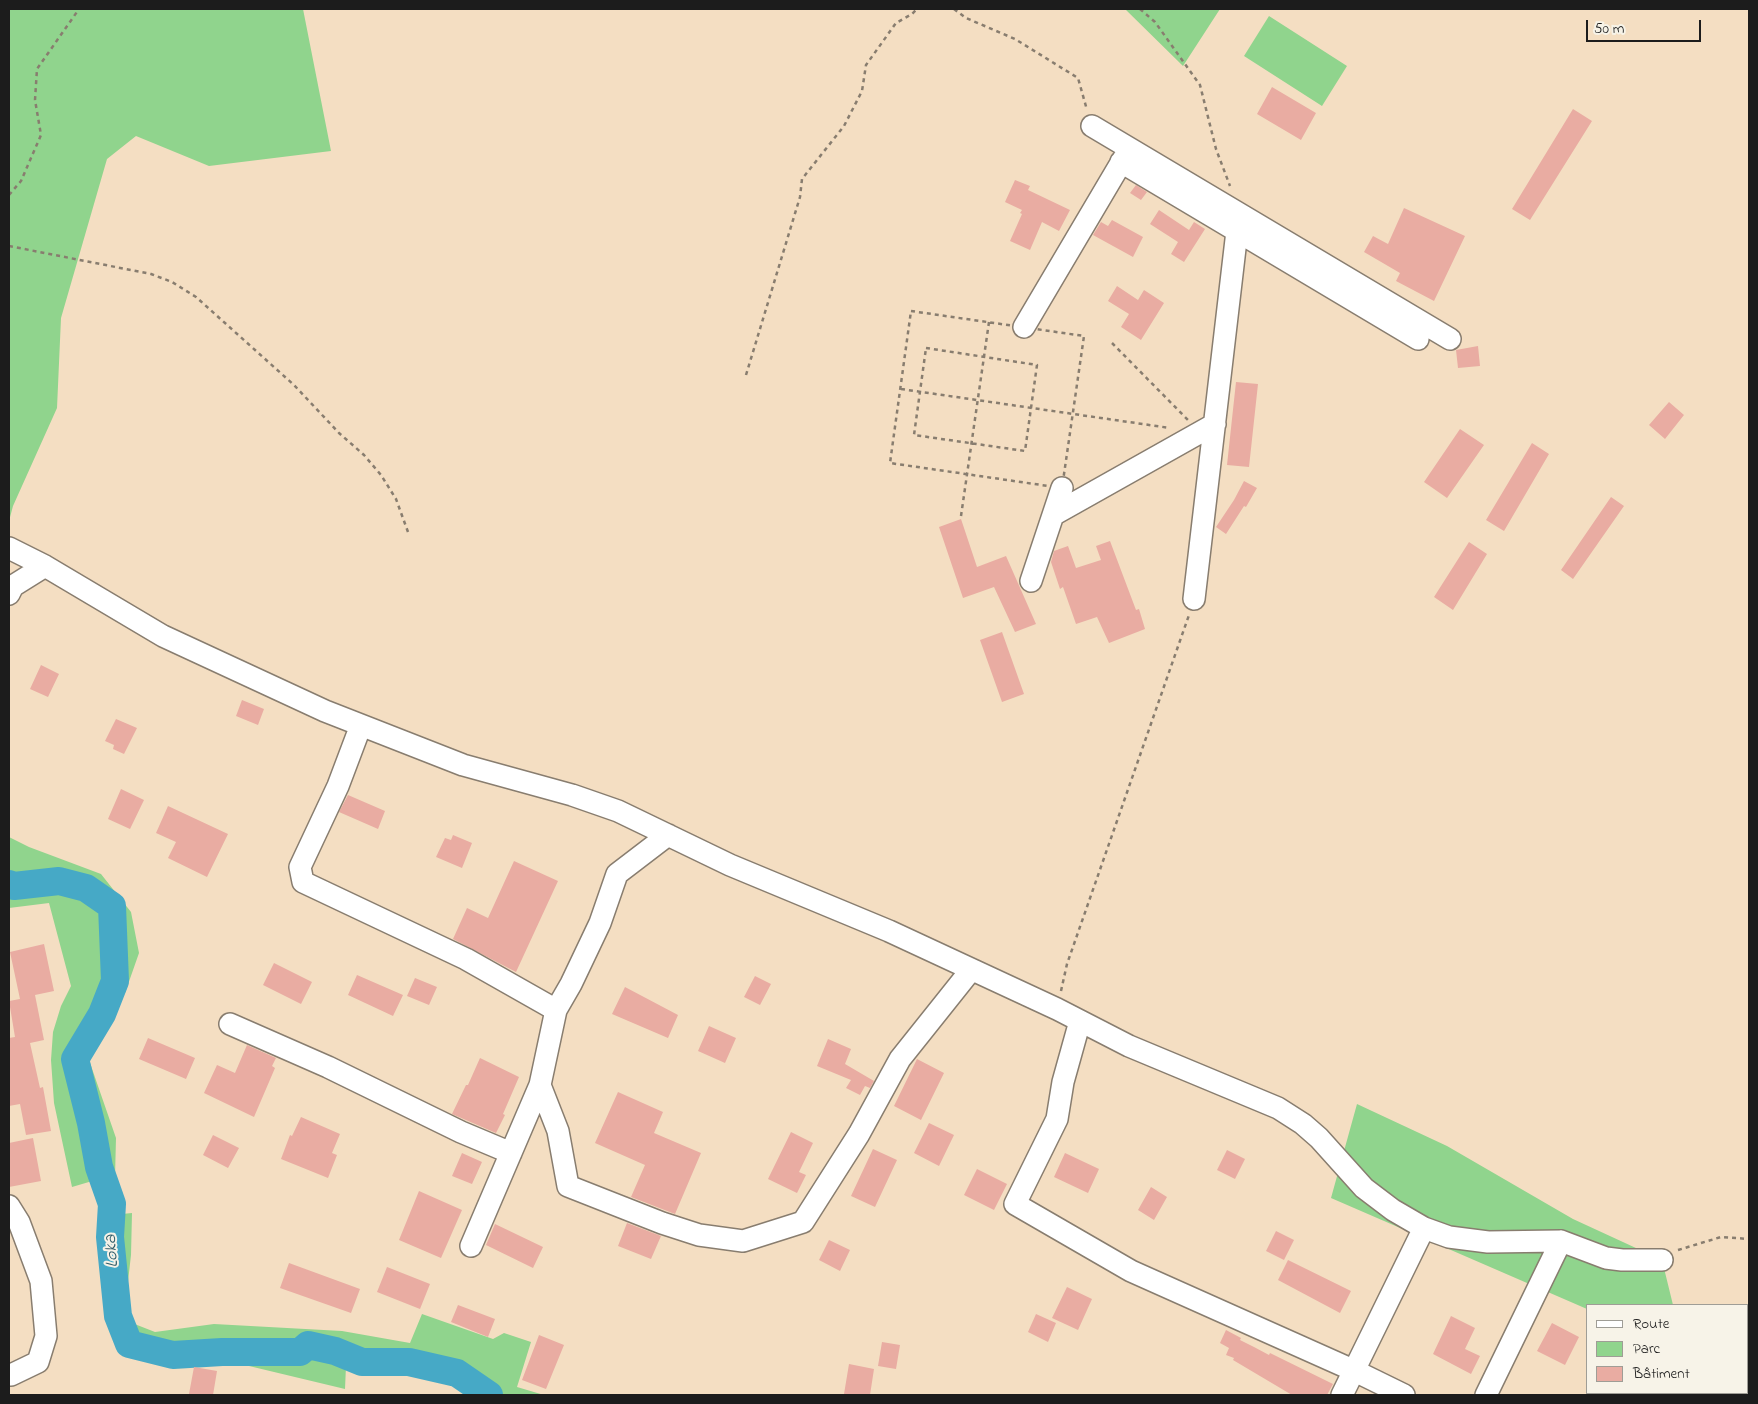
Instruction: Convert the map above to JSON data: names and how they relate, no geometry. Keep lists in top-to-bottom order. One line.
{"water":["Loka"],"legend":["Route","Parc","Bâtiment"],"scale_bar":"50 m"}
